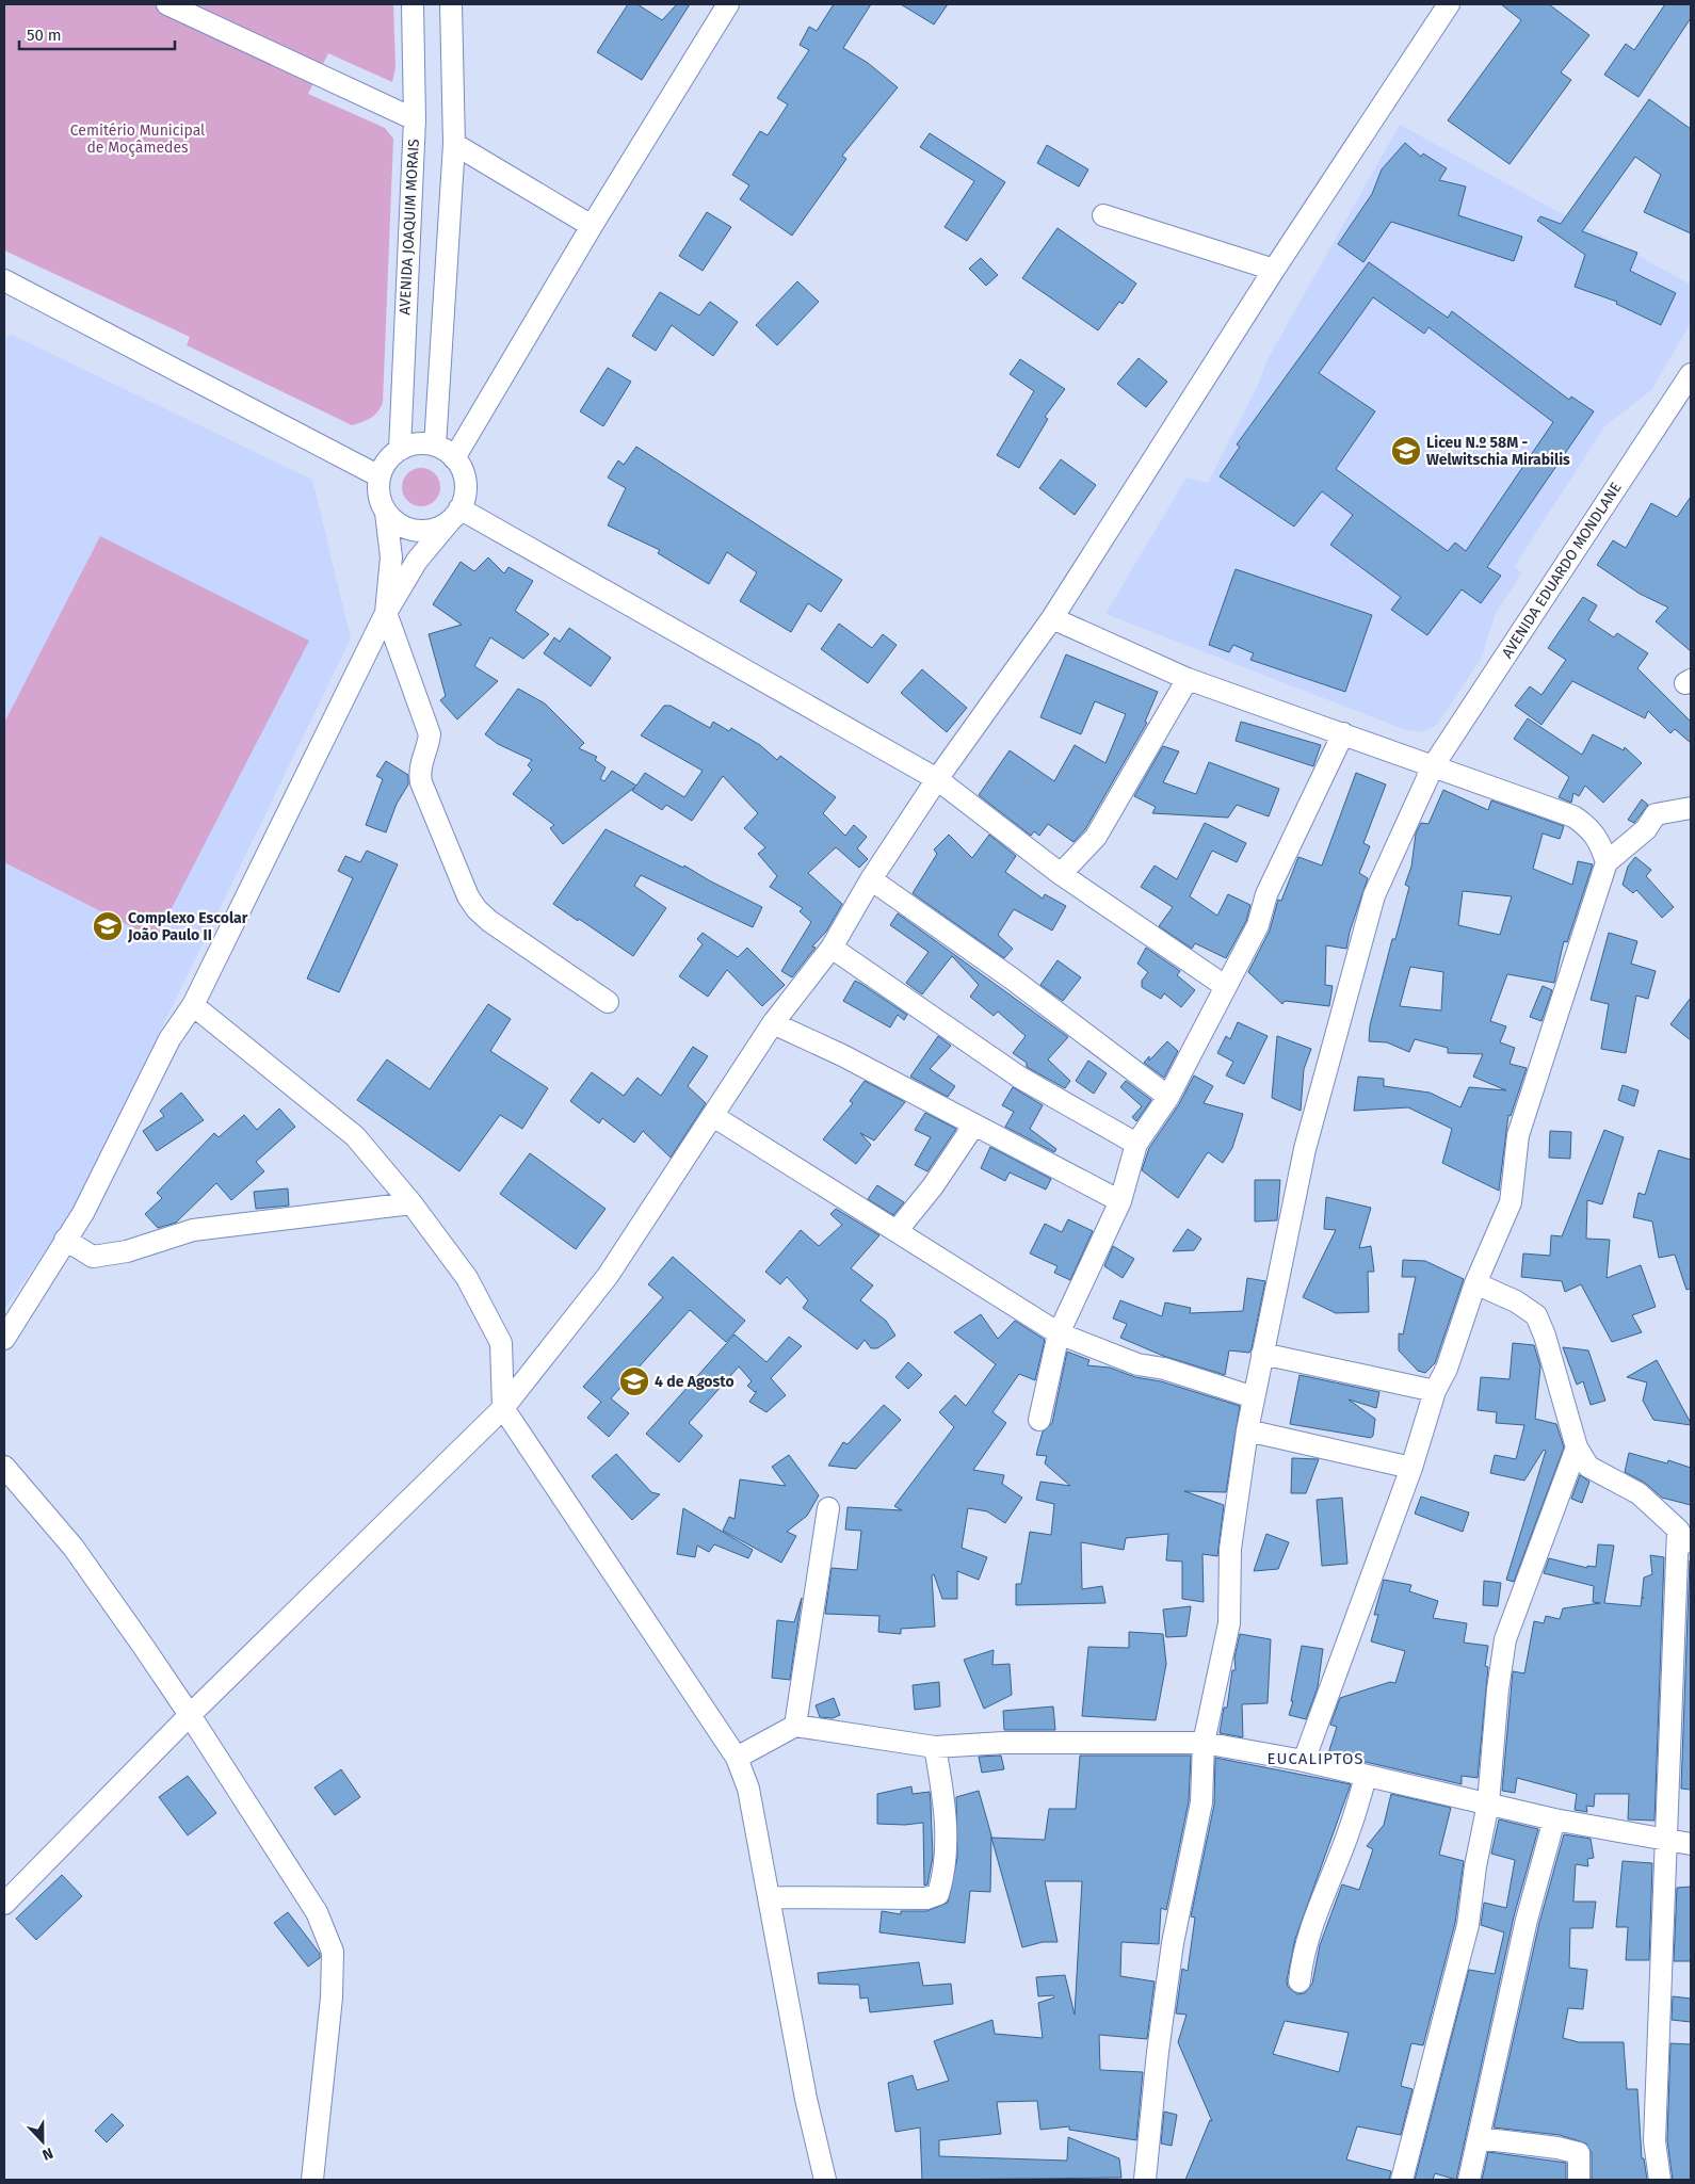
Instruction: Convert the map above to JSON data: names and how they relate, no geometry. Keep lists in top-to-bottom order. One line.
{"streets":{"street":["AVENIDA JOAQUIM MORAIS","AVENIDA EDUARDO MONDLANE"]},"districts":["EUCALIPTOS"],"parks":["Cemitério Municipal de Moçâmedes"],"places":{"school or university":["Liceu N.º 58M - Welwitschia Mirabilis","Complexo Escolar João Paulo II","4 de Agosto"]},"scale_bar":"50 m","north":"bottom"}
